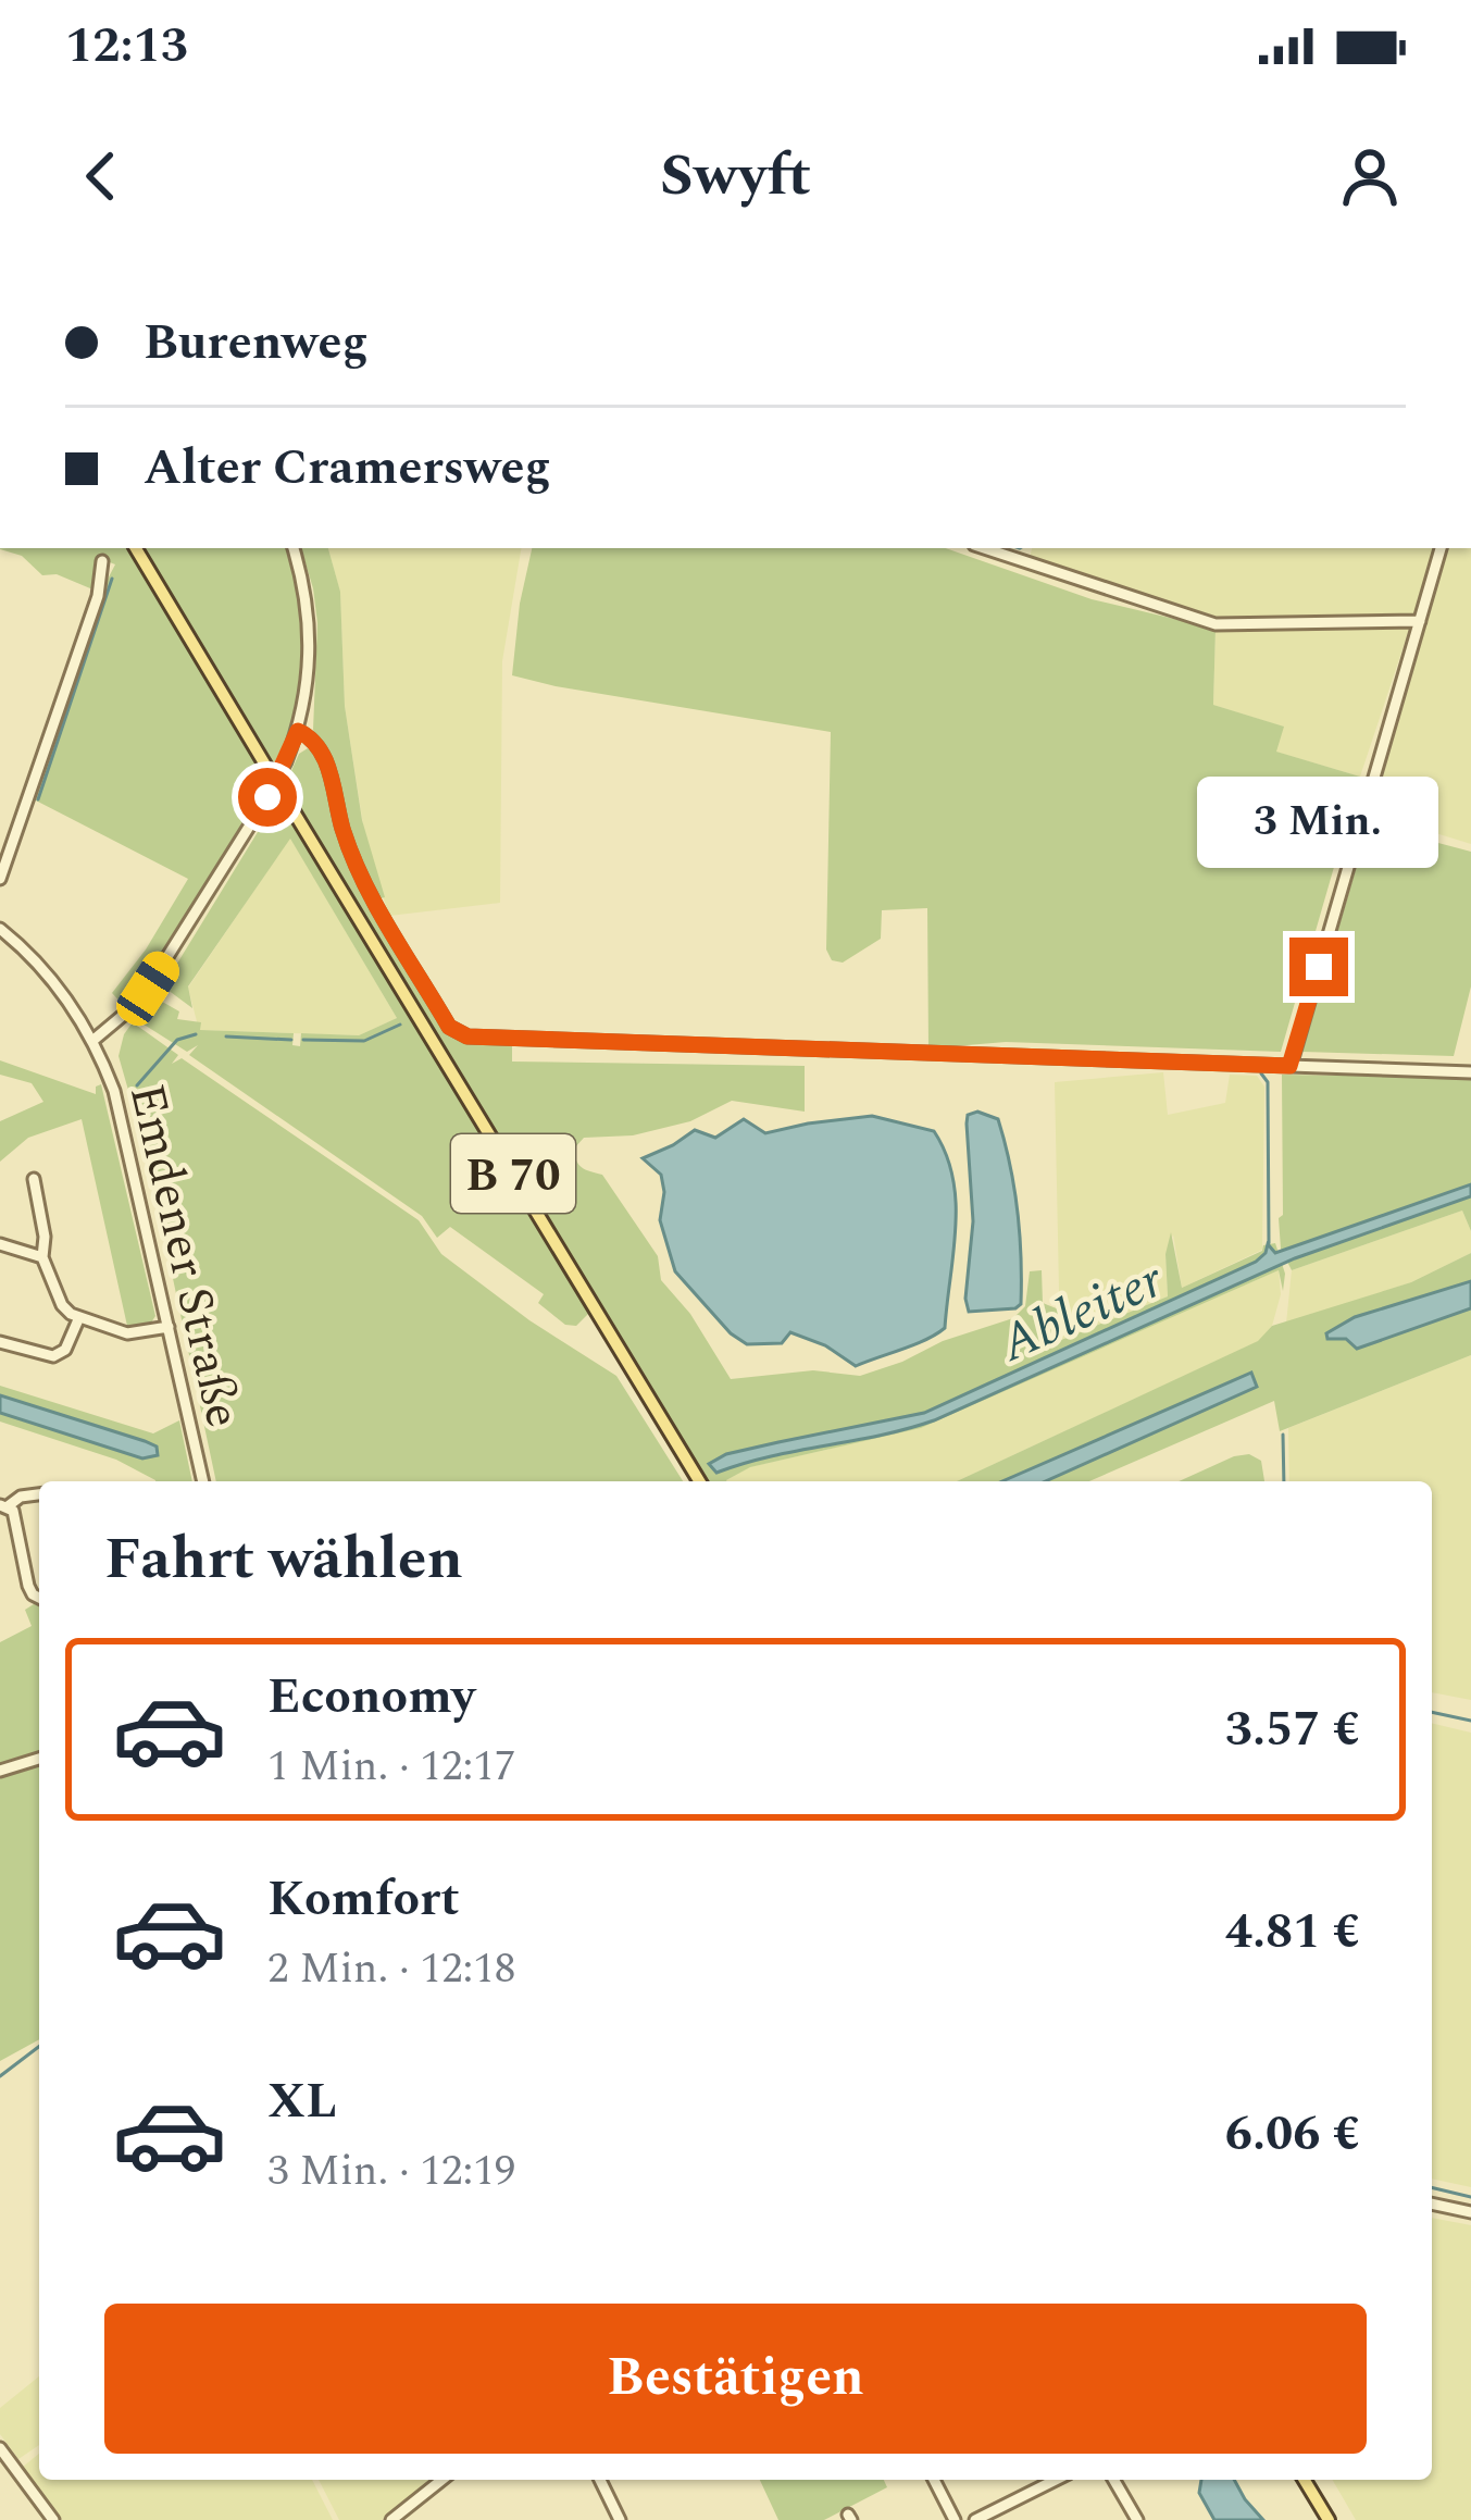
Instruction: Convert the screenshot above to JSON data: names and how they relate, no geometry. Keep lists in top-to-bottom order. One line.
{"streets":{"main road":["B 70"],"street":["Emdener Straße"]},"water":["Ableiter"],"page":{"status":"12:13","header":"Swyft","banner":["Burenweg","Alter Cramersweg"],"bubble":"3 Min.","heading":"Fahrt wählen","list":[{"name":"Economy","note":"1 Min. · 12:17","value":"3.57 €"},{"name":"Komfort","note":"2 Min. · 12:18","value":"4.81 €"},{"name":"XL","note":"3 Min. · 12:19","value":"6.06 €"}],"buttons":"Bestätigen"}}
